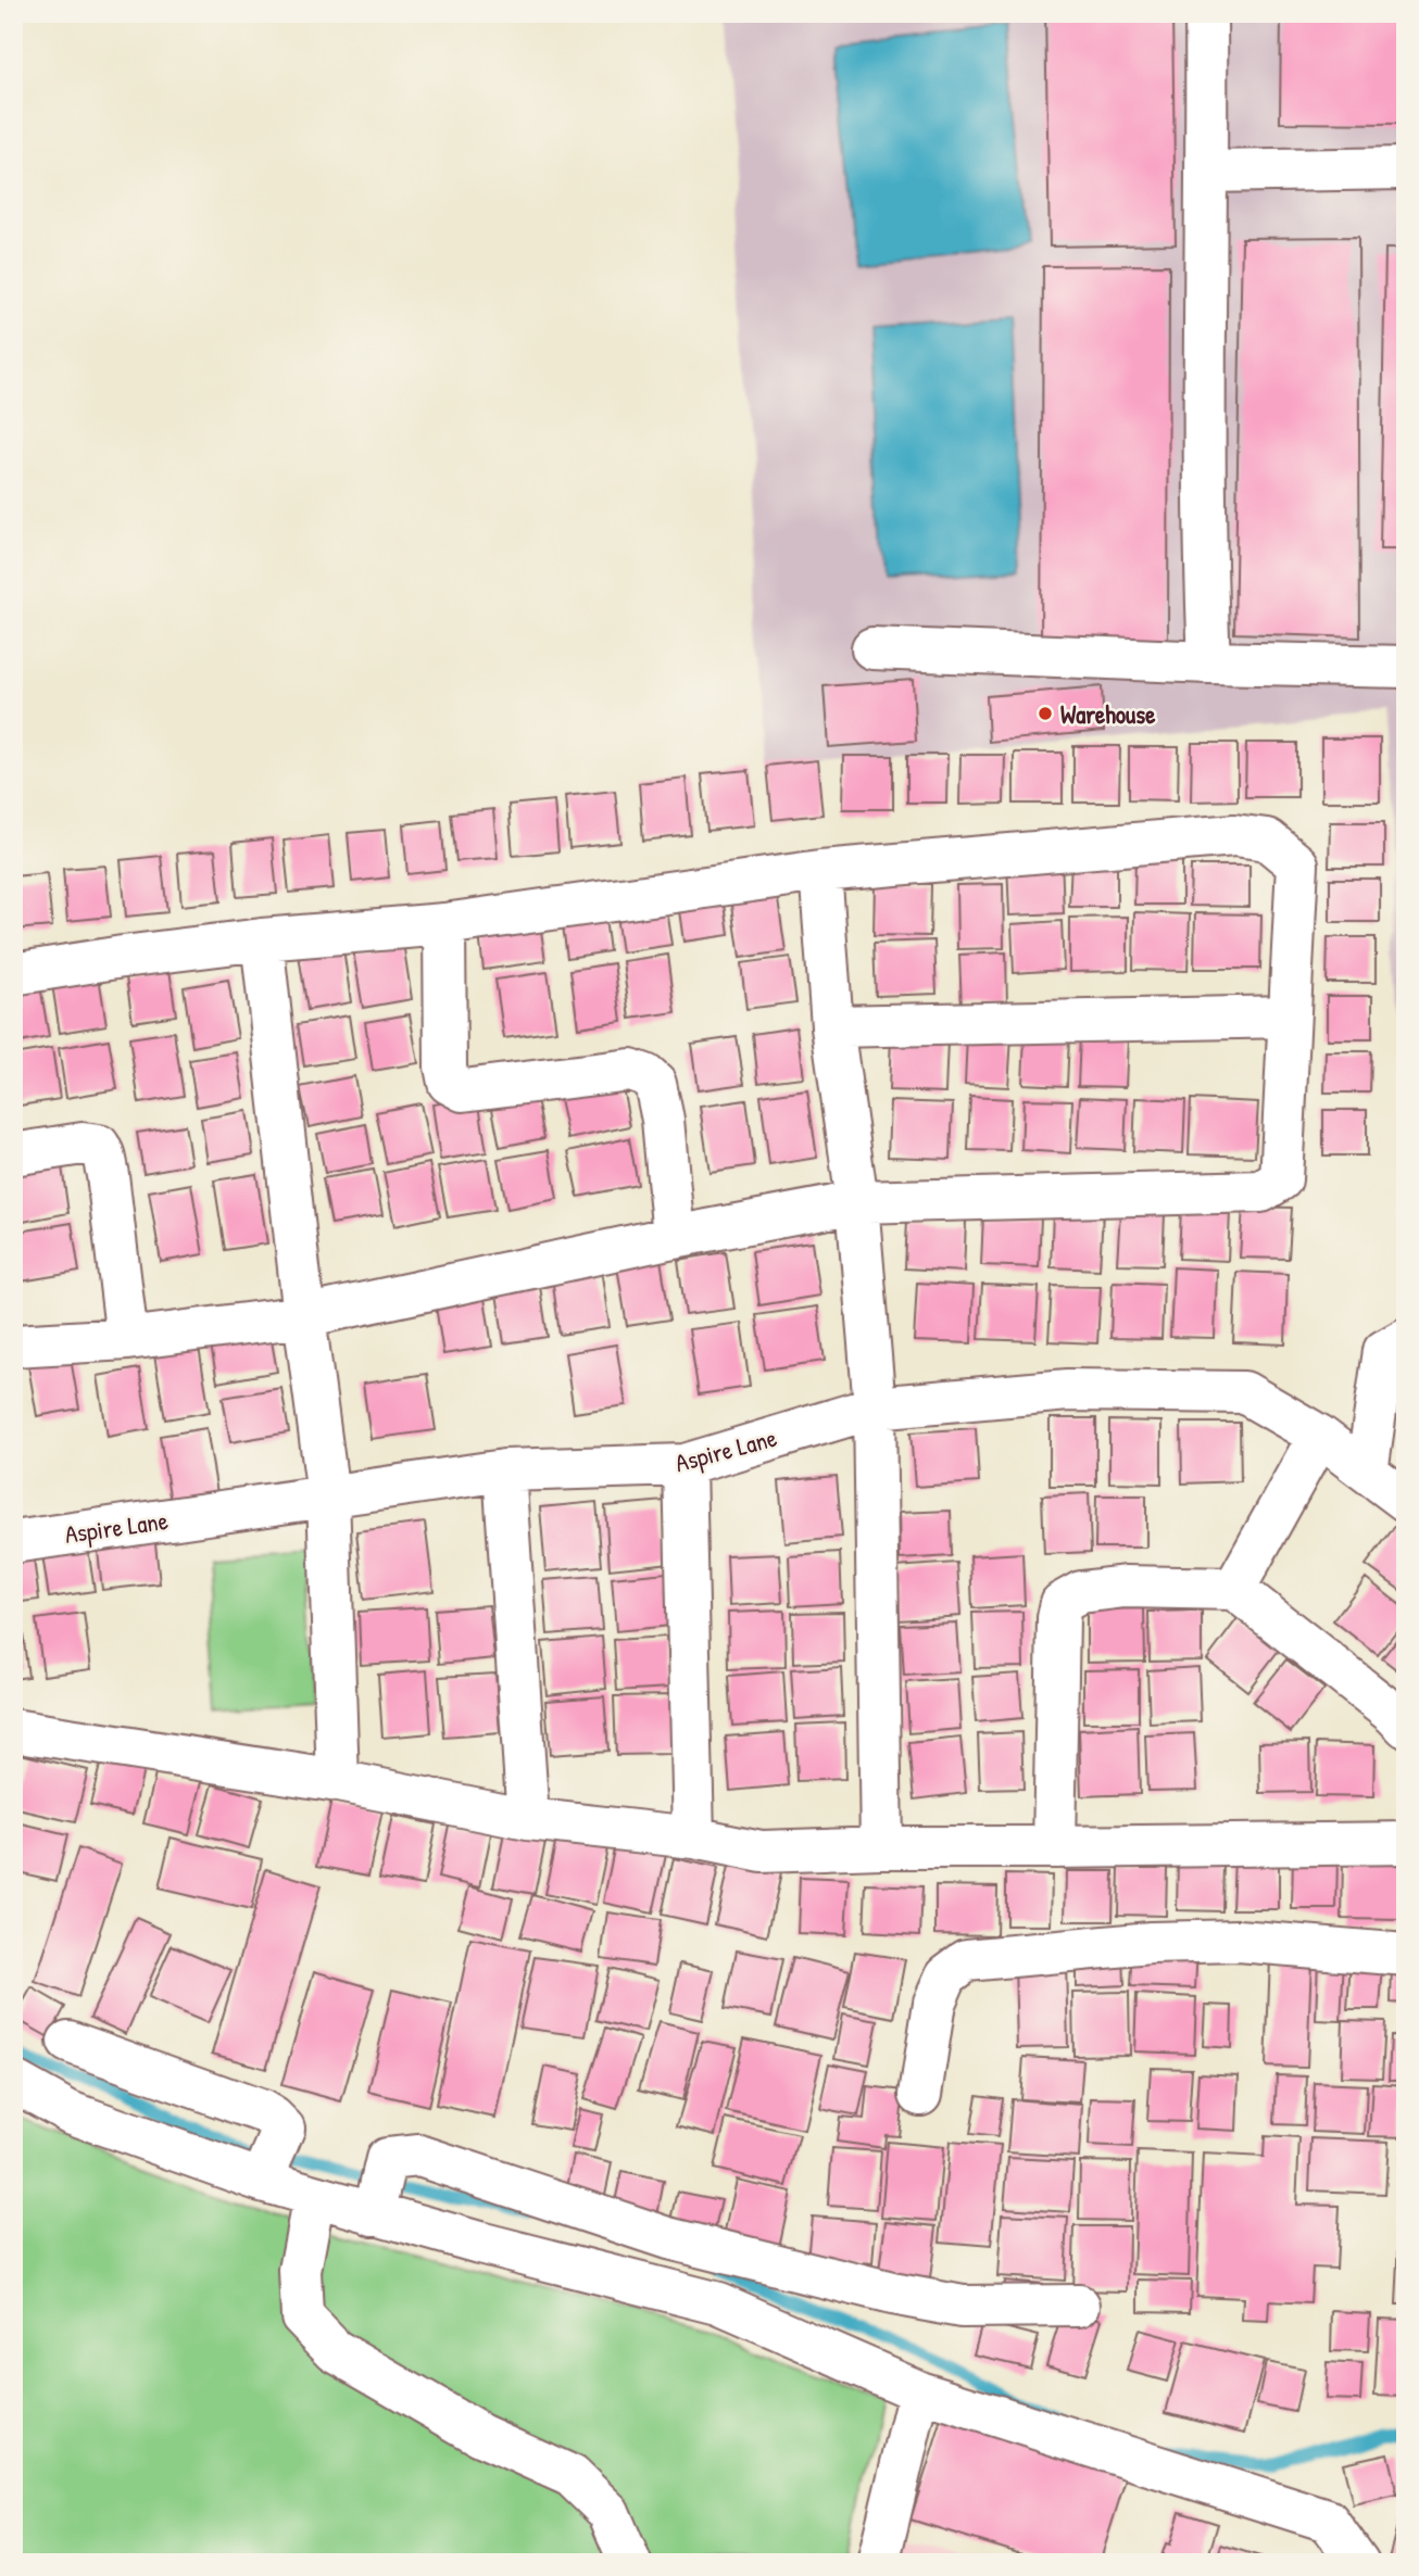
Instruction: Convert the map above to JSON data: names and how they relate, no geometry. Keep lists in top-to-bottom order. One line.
{"streets":{"street":["Aspire Lane"]},"places":["Warehouse"]}
